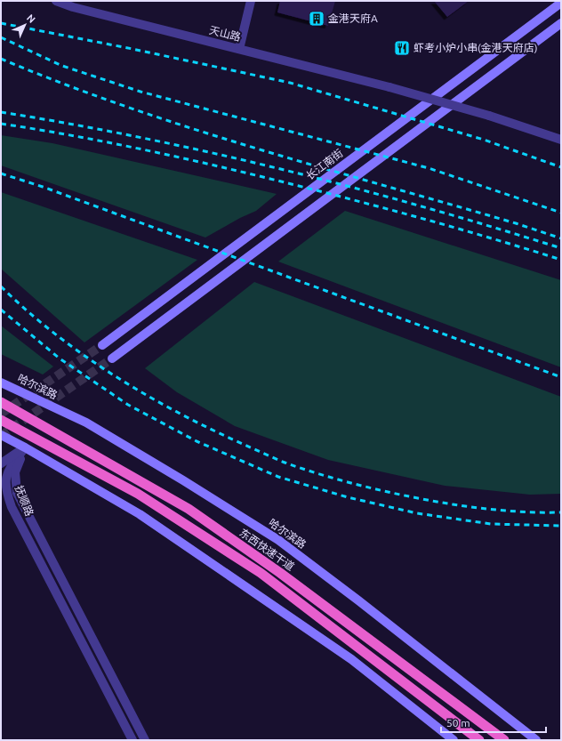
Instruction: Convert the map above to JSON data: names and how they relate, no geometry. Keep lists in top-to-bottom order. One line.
{"streets":{"highway":["东西快速干道"],"main road":["长江南街","哈尔滨路"],"street":["天山路","抚顺路"]},"places":{"building":["金港天府A"],"restaurant":["虾考小炉小串(金港天府店)"]},"scale_bar":"50 m","north":"top right"}
